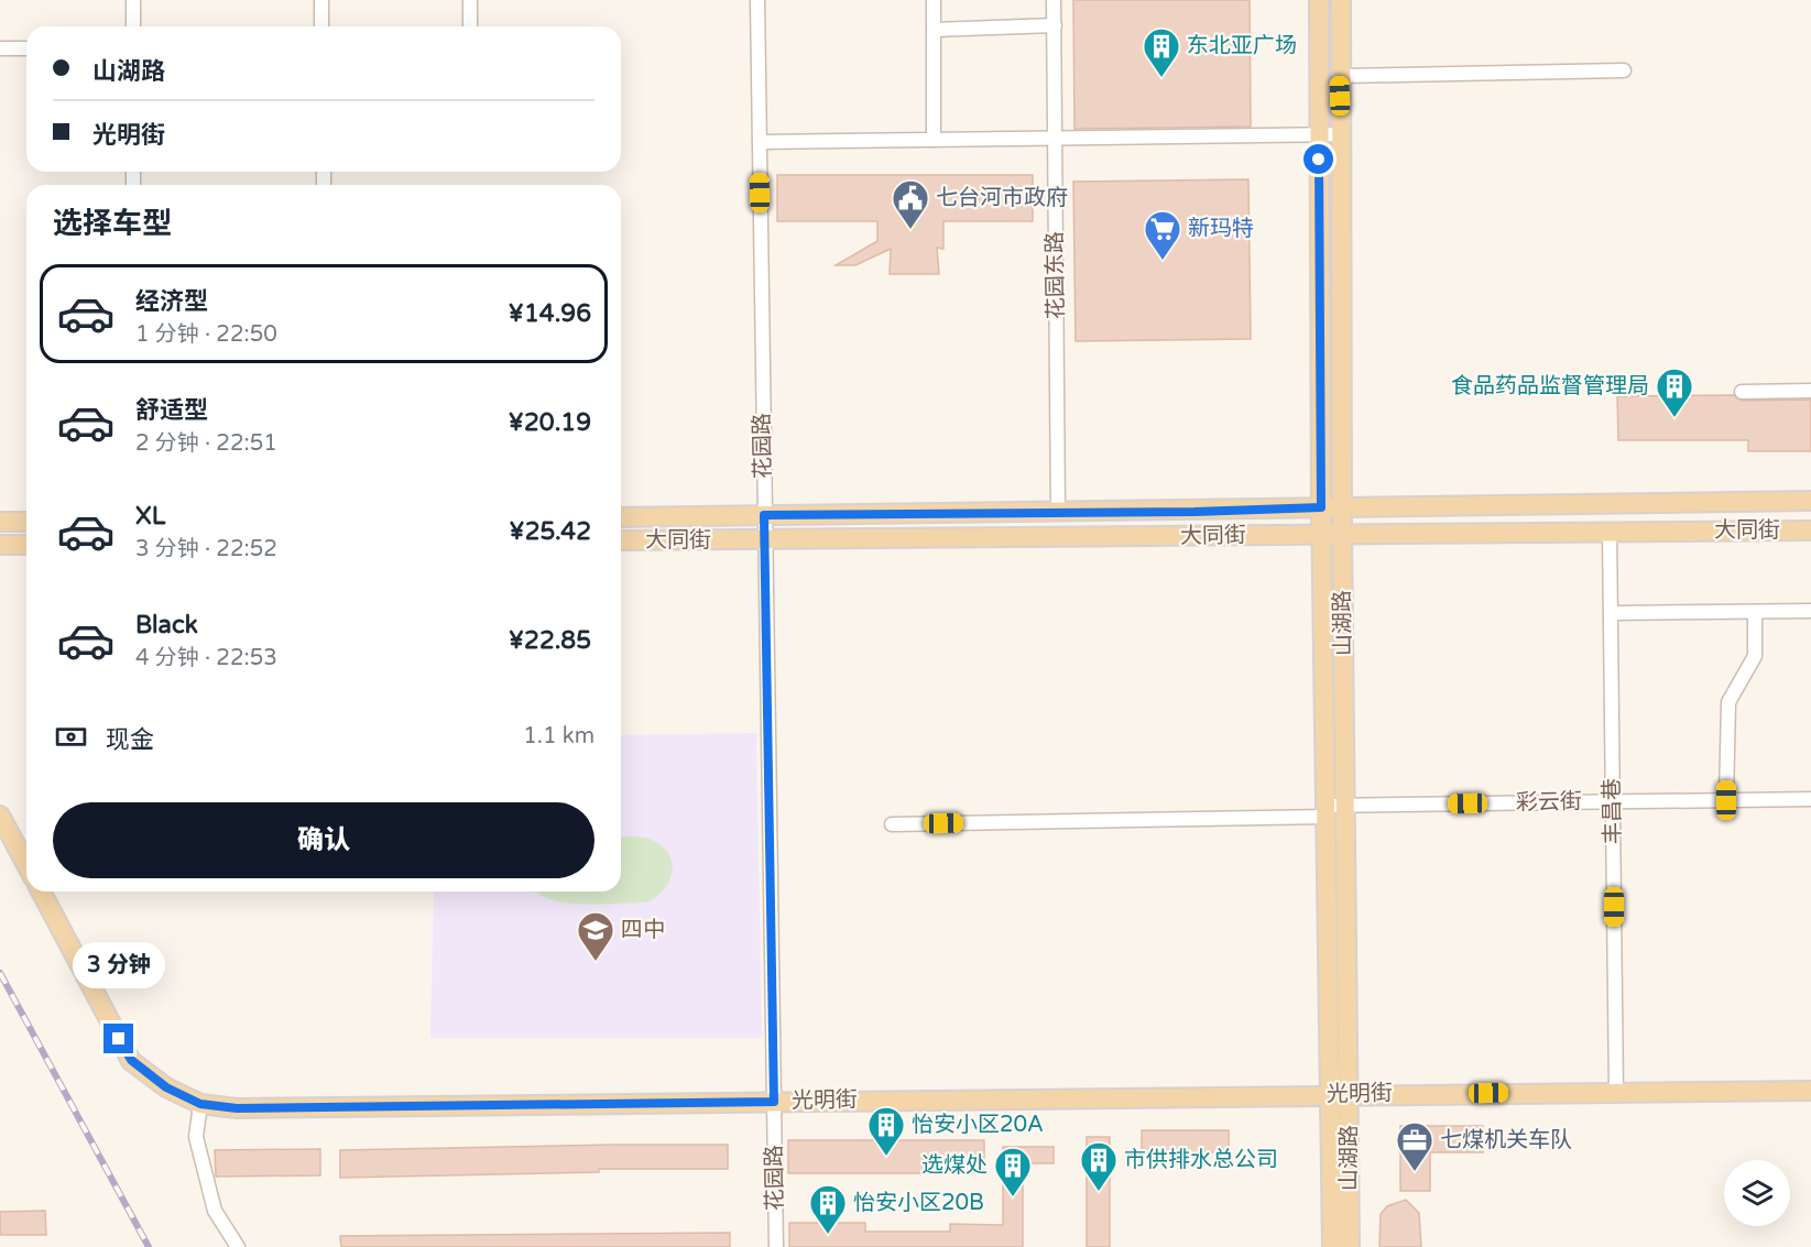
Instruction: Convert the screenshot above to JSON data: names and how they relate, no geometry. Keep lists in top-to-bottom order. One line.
{"streets":{"main road":["大同街","山湖路","光明街"],"street":["花园东路","花园路","彩云街","丰昌巷"]},"crossings":[["花园东路","大同街"],["花园路","大同街"],["花园路","光明街"],["大同街","山湖路"],["大同街","丰昌巷"],["山湖路","彩云街"],["山湖路","光明街"],["彩云街","丰昌巷"],["丰昌巷","光明街"]],"places":{"building":["东北亚广场","食品药品监督管理局","怡安小区20A","市供排水总公司","选煤处","怡安小区20B"],"public building":["七台河市政府"],"supermarket":["新玛特"],"school or university":["四中"],"office":["七煤机关车队"]},"page":{"banner":["山湖路","光明街"],"heading":"选择车型","list":[{"name":"经济型","note":"1 分钟 · 22:50","value":"¥14.96"},{"name":"舒适型","note":"2 分钟 · 22:51","value":"¥20.19"},{"name":"XL","note":"3 分钟 · 22:52","value":"¥25.42"},{"name":"Black","note":"4 分钟 · 22:53","value":"¥22.85"}],"pay":["现金","1.1 km"],"buttons":"确认","bubble":"3 分钟"}}
